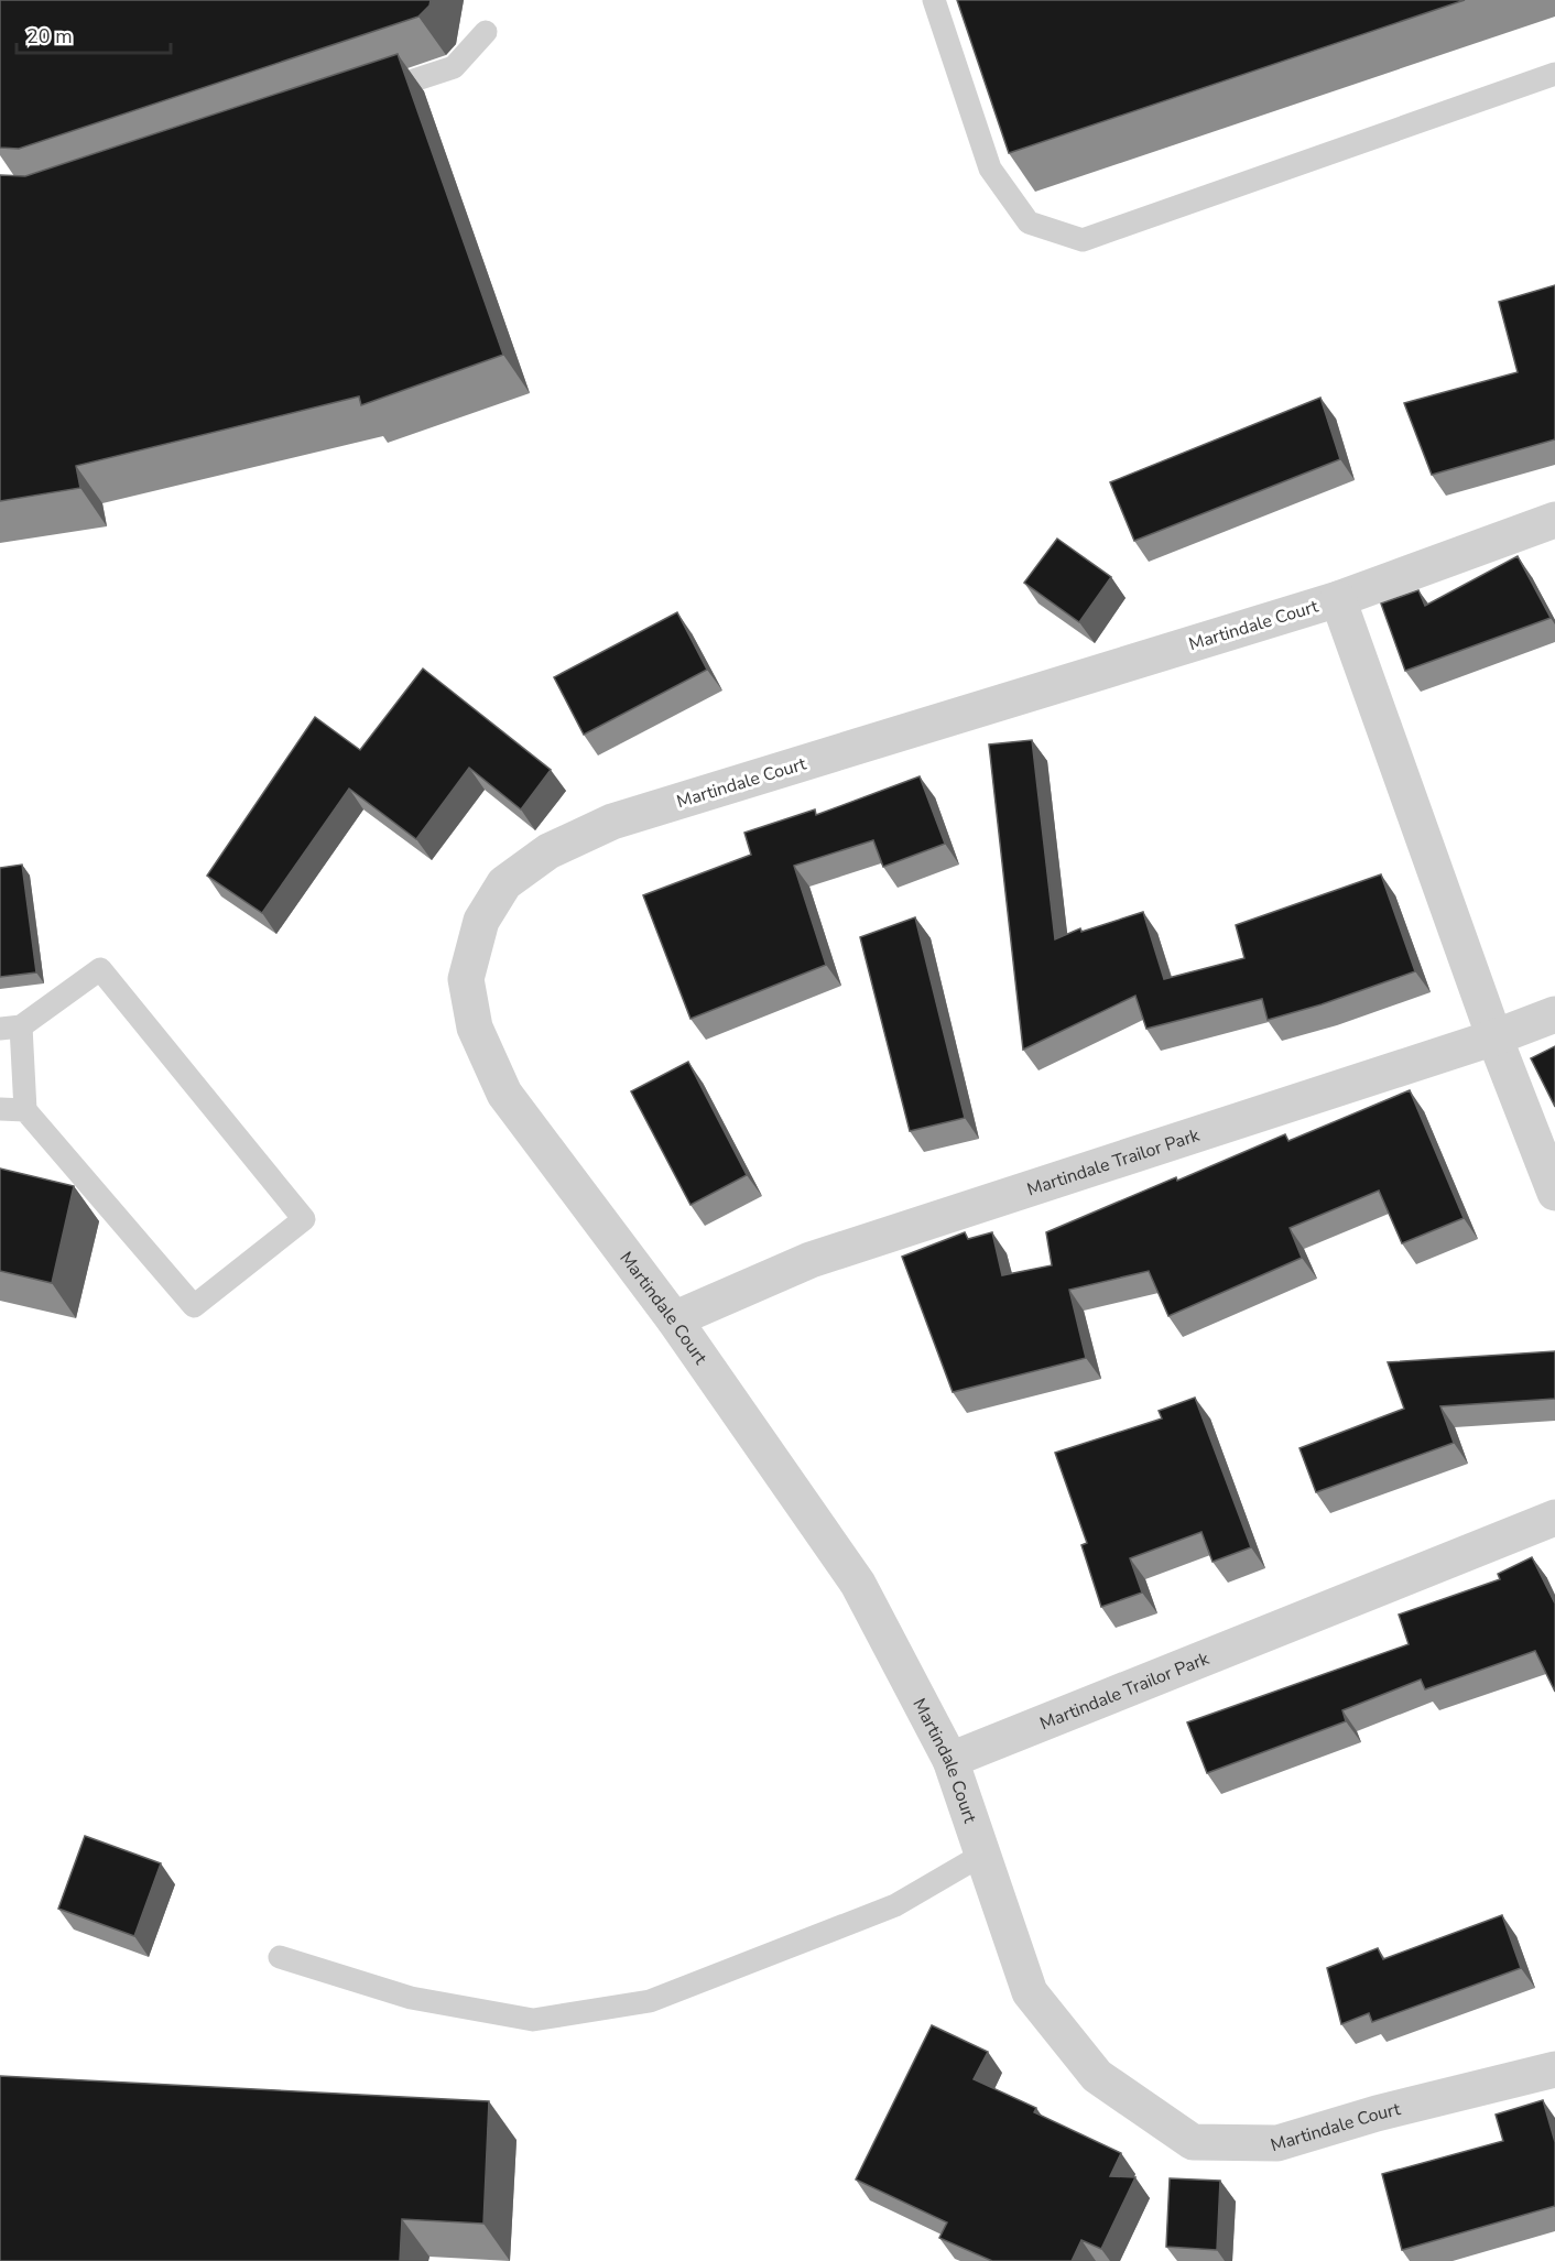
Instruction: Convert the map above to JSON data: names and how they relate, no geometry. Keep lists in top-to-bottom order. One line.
{"streets":{"street":["Martindale Court","Martindale Trailor Park"]},"crossings":[["Martindale Court","Martindale Trailor Park"]],"scale_bar":"20 m"}
